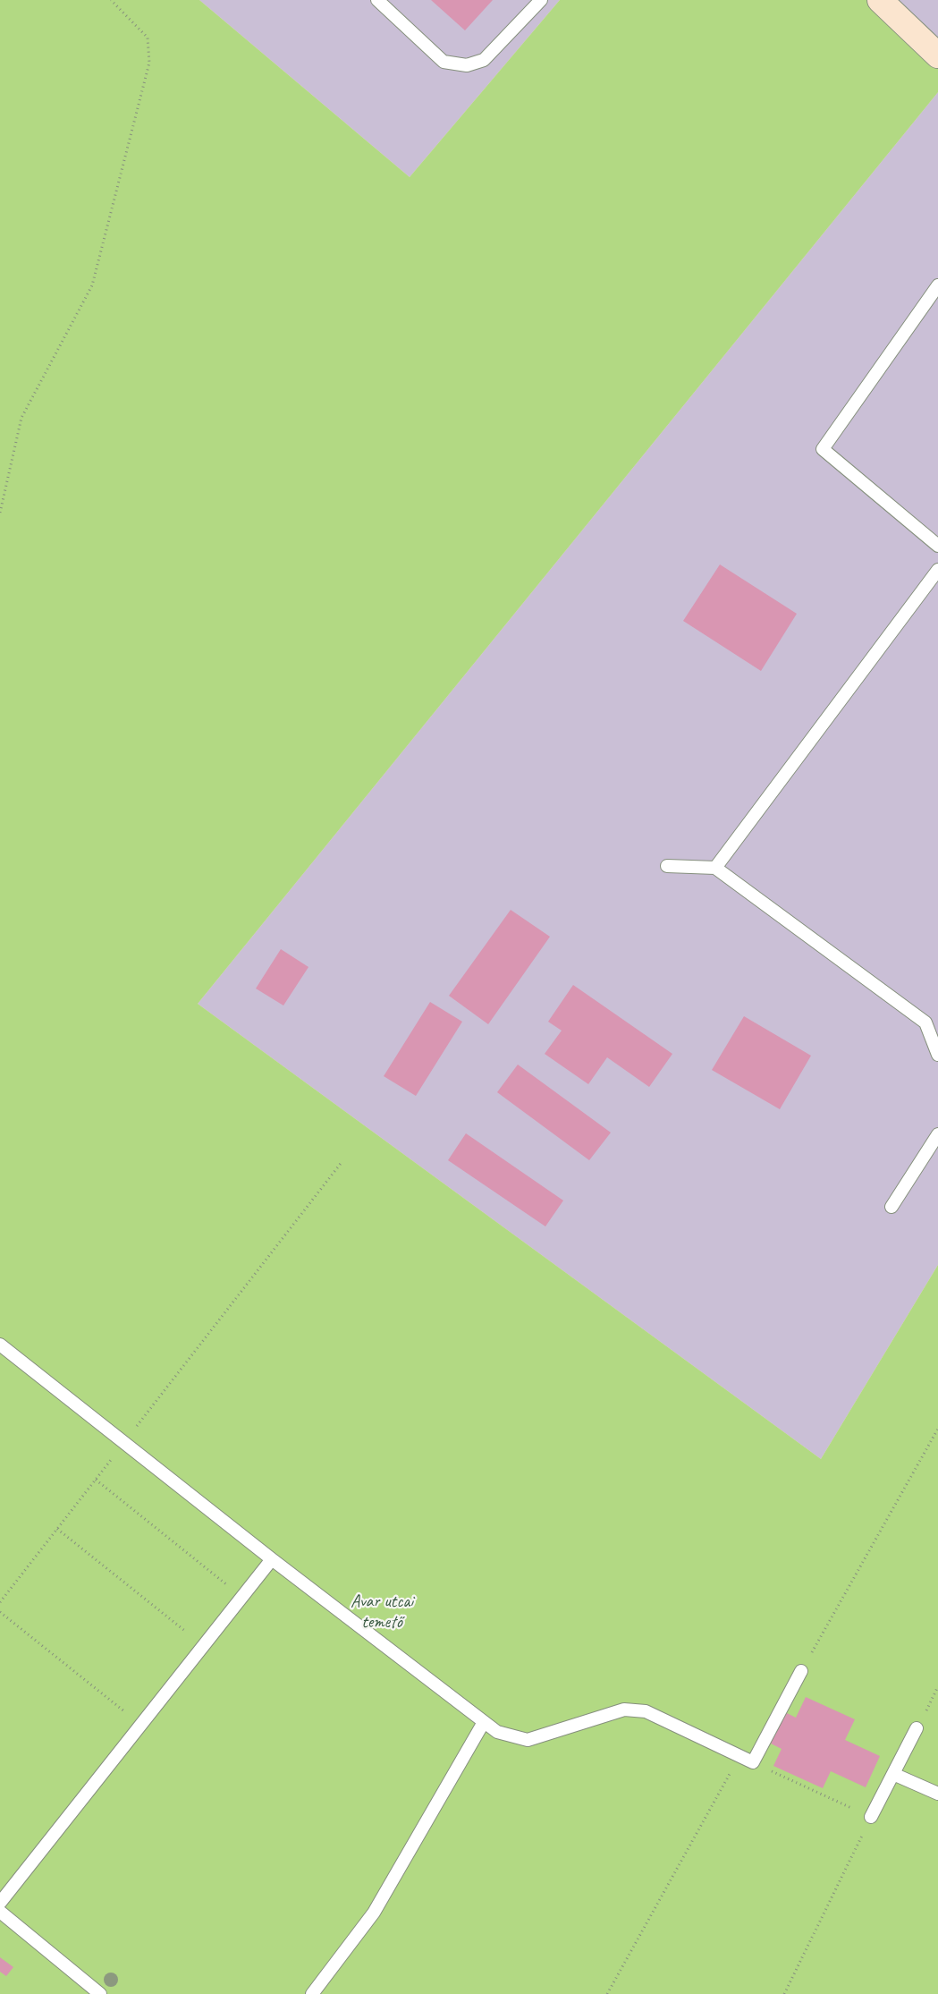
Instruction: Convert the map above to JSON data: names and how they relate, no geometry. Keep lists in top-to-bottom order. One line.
{"parks":["Avar utcai temető"]}
